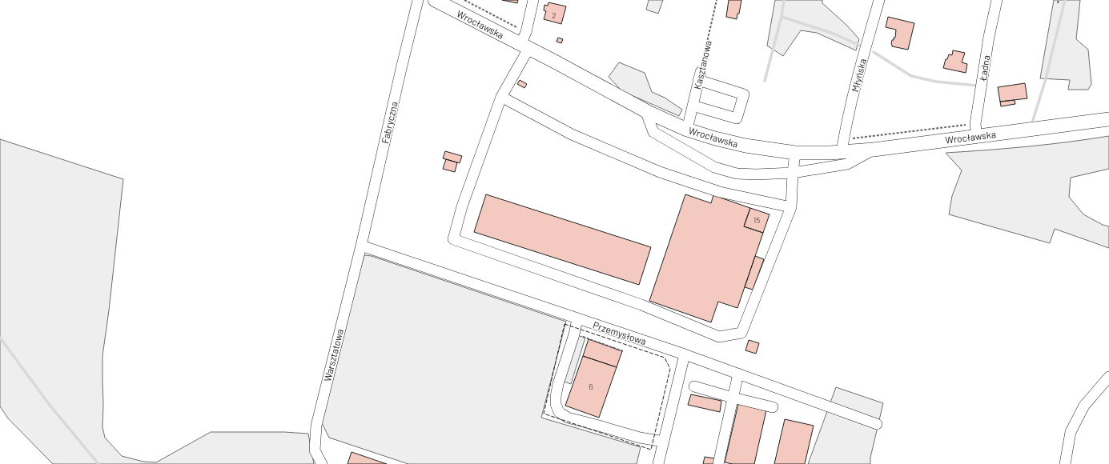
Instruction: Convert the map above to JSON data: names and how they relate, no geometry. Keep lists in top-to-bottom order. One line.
{"streets":{"main road":["Wrocławska"],"street":["Kasztanowa","Ładna","Młyńska","Fabryczna","Przemysłowa","Warsztatowa"]},"crossings":[["Wrocławska","Kasztanowa"],["Wrocławska","Ładna"],["Wrocławska","Młyńska"],["Fabryczna","Przemysłowa"],["Fabryczna","Warsztatowa"],["Przemysłowa","Warsztatowa"]],"house_numbers":["2","15","6"]}
